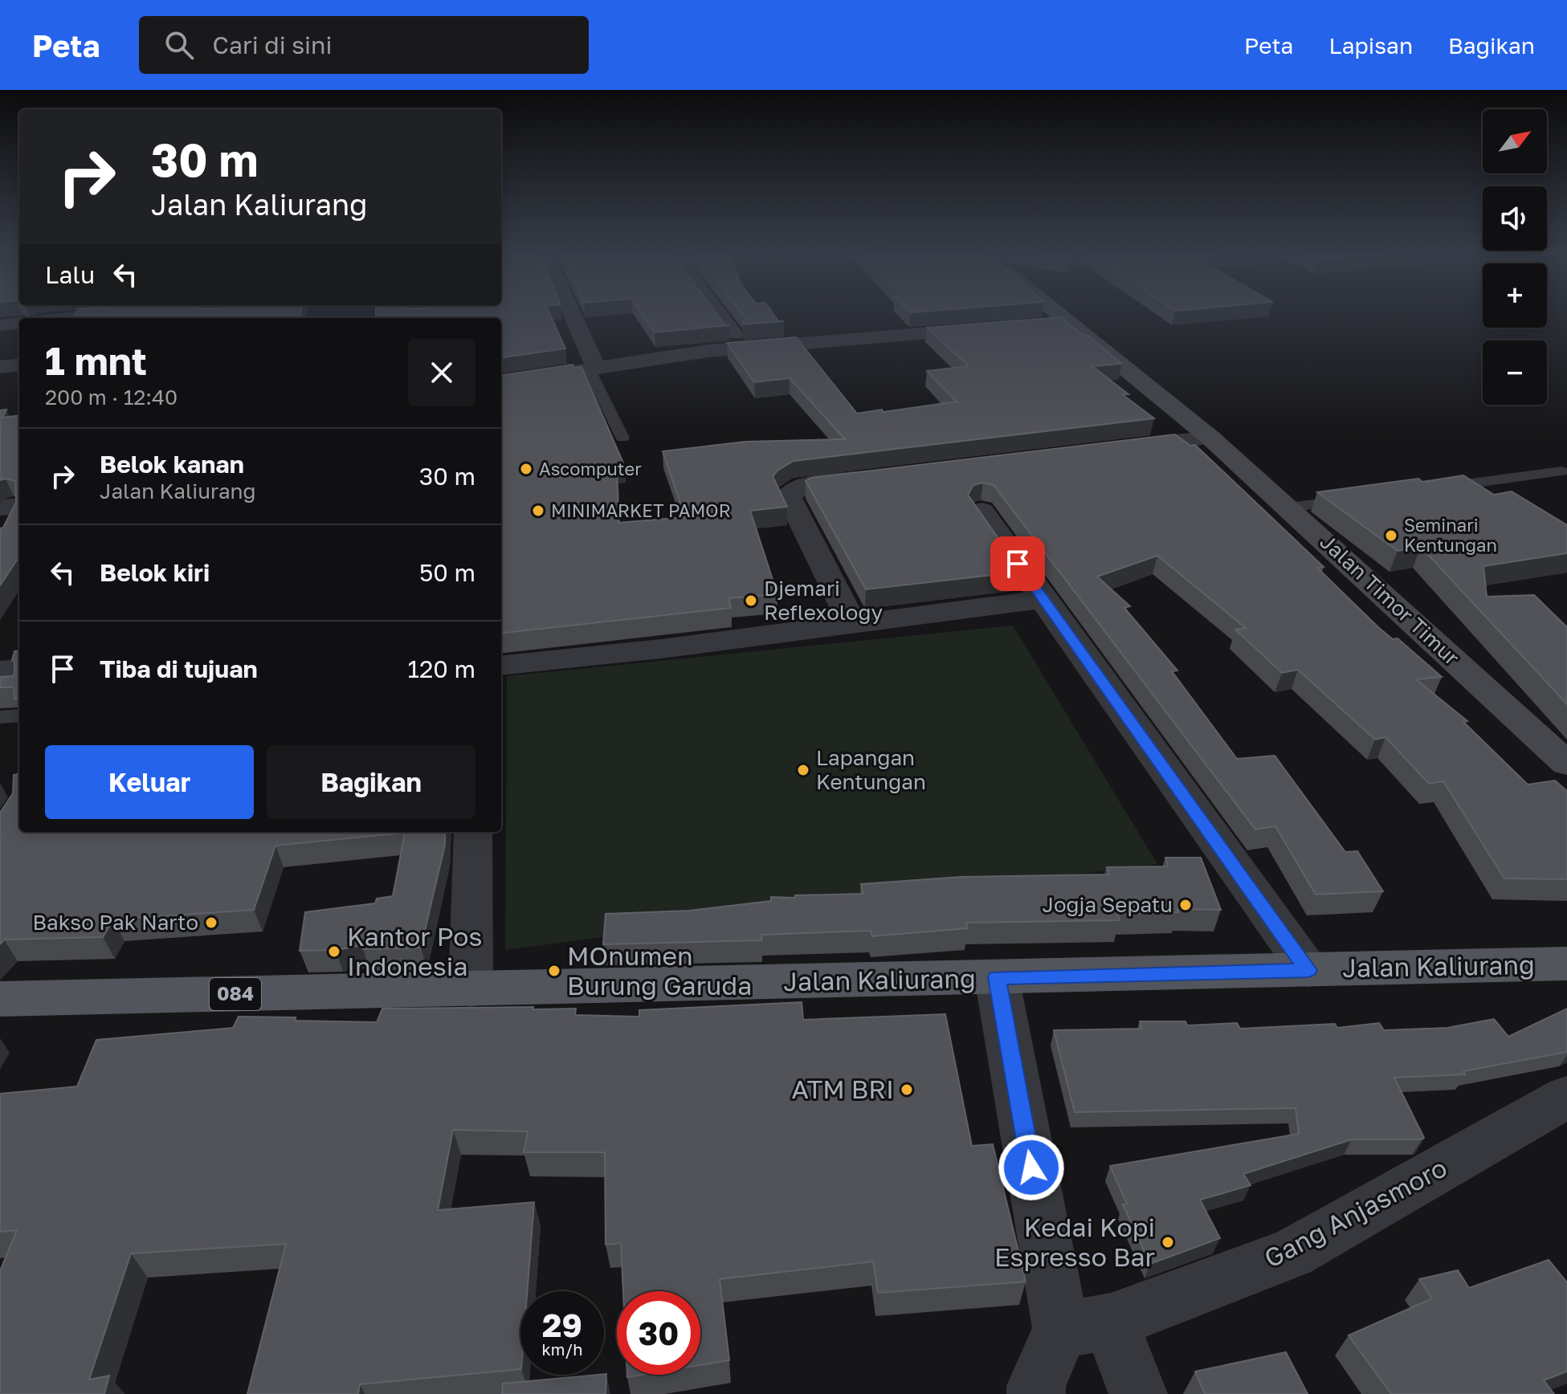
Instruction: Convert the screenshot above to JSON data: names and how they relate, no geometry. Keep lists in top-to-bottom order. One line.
{"streets":{"main road":["Jalan Kaliurang","084"],"street":["Jalan Timor Timur","Gang Anjasmoro"]},"places":["Ascomputer","MINIMARKET PAMOR","Seminari Kentungan","Djemari Reflexology","Lapangan Kentungan","Jogja Sepatu","Bakso Pak Narto","Kantor Pos Indonesia","MOnumen Burung Garuda","ATM BRI","Kedai Kopi Espresso Bar"],"north":"top right","page":{"header":"Peta","search":"Cari di sini","nav":["Peta","Lapisan","Bagikan"],"map_buttons":["+","−"],"turn":["30 m","Jalan Kaliurang"],"then":"Lalu","heading":["1 mnt","200 m · 12:40"],"list":[{"name":"Belok kanan","note":"Jalan Kaliurang","value":"30 m"},{"name":"Belok kiri","value":"50 m"},{"name":"Tiba di tujuan","value":"120 m"}],"buttons":["Keluar","Bagikan"],"speed":"29 km/h","limit":"30"}}
